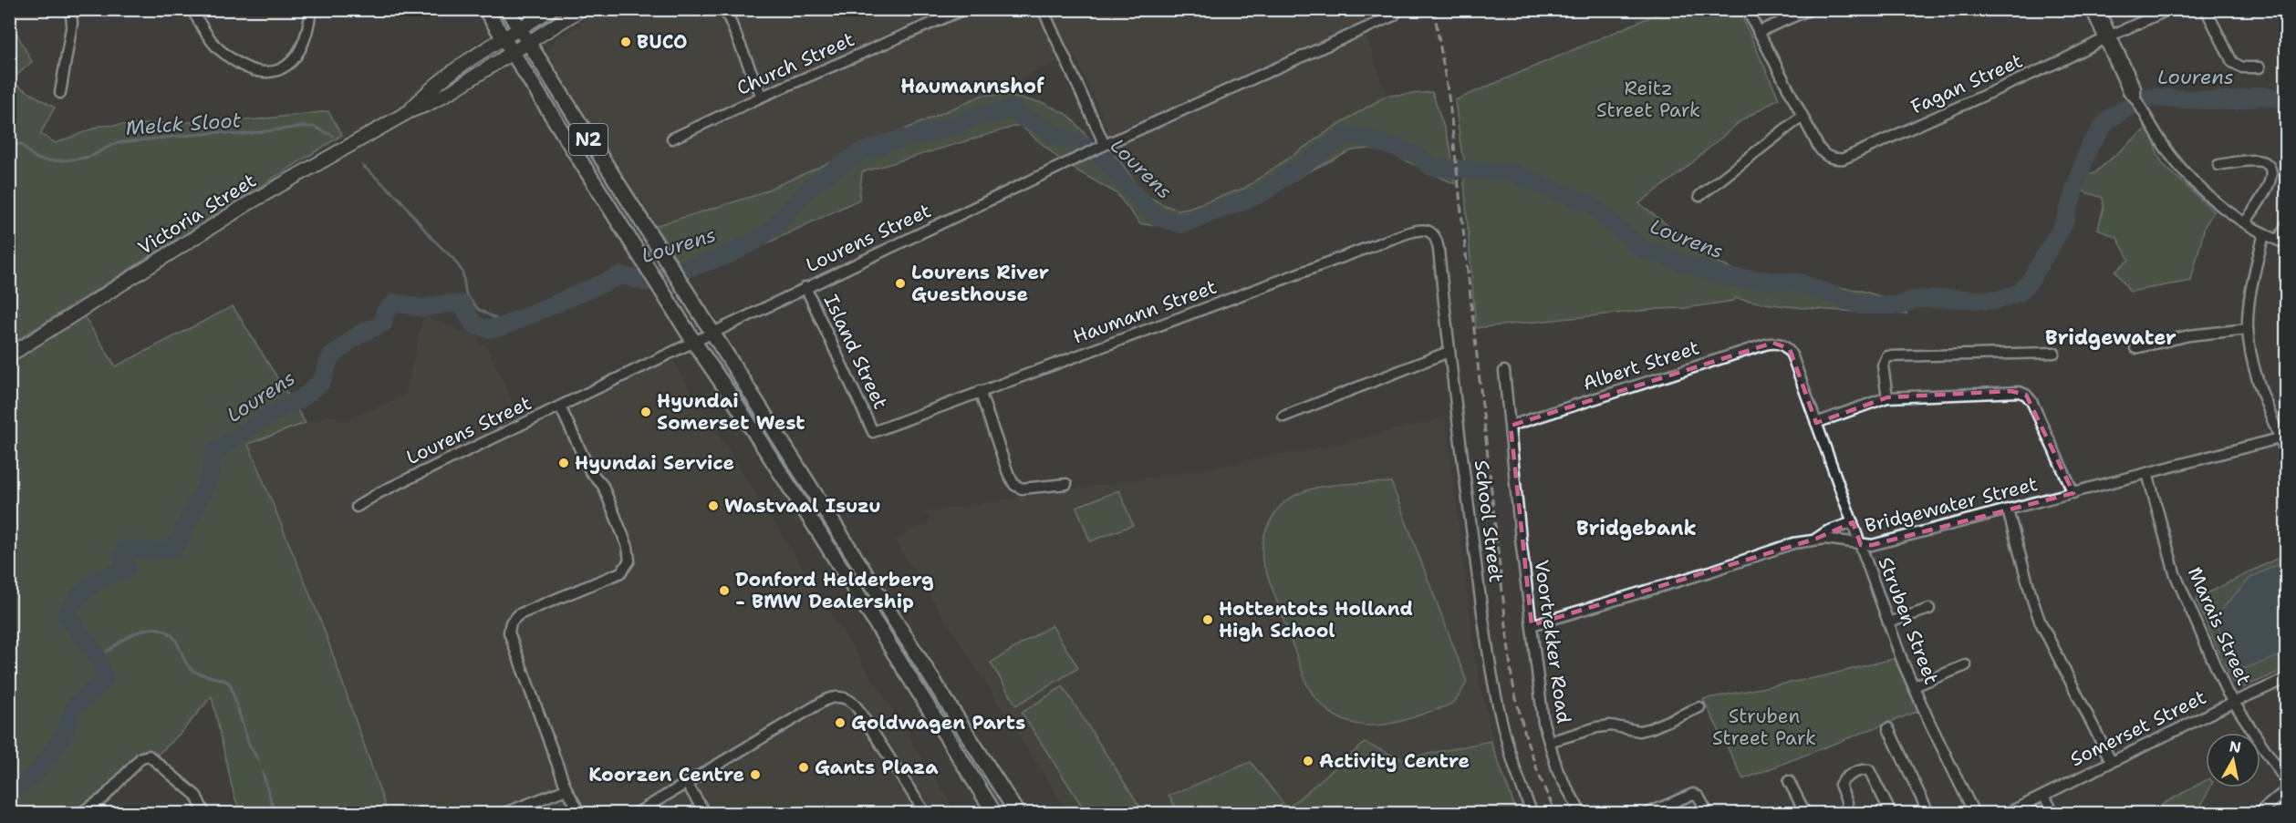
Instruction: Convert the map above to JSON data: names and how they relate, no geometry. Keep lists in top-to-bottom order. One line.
{"streets":{"highway":["N2"],"main road":["Victoria Street"],"street":["Church Street","Fagan Street","Lourens Street","Haumann Street","Island Street","Albert Street","Bridgewater Street","School Street","Struben Street","Marais Street","Voortrekker Road","Somerset Street"]},"crossings":[["N2","Victoria Street"],["N2","Lourens Street"],["Lourens Street","Island Street"],["Haumann Street","Island Street"],["Haumann Street","School Street"],["Albert Street","Struben Street"],["Albert Street","Voortrekker Road"],["Bridgewater Street","Struben Street"],["Bridgewater Street","Marais Street"],["Bridgewater Street","Voortrekker Road"],["Marais Street","Somerset Street"]],"districts":["Haumannshof","Bridgewater","Bridgebank"],"water":["Lourens","Melck Sloot"],"parks":["Reitz Street Park","Struben Street Park"],"places":["BUCO","Lourens River Guesthouse","Hyundai Somerset West","Hyundai Service","Wastvaal Isuzu","Donford Helderberg - BMW Dealership","Hottentots Holland High School","Goldwagen Parts","Activity Centre","Gants Plaza","Koorzen Centre"],"north":"top"}
